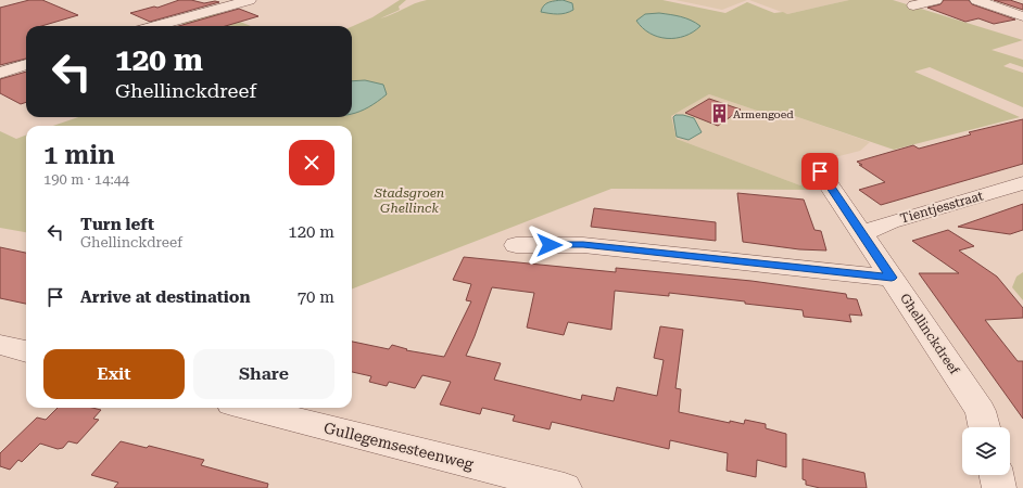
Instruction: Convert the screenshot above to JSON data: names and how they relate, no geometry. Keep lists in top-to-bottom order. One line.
{"streets":{"street":["Tientjesstraat","Ghellinckdreef","Gullegemsesteenweg"]},"crossings":[["Tientjesstraat","Ghellinckdreef"]],"parks":["Stadsgroen Ghellinck"],"places":{"building":["Armengoed"]},"page":{"turn":["120 m","Ghellinckdreef"],"heading":["1 min","190 m · 14:44"],"list":[{"name":"Turn left","note":"Ghellinckdreef","value":"120 m"},{"name":"Arrive at destination","value":"70 m"}],"buttons":["Exit","Share"]}}
